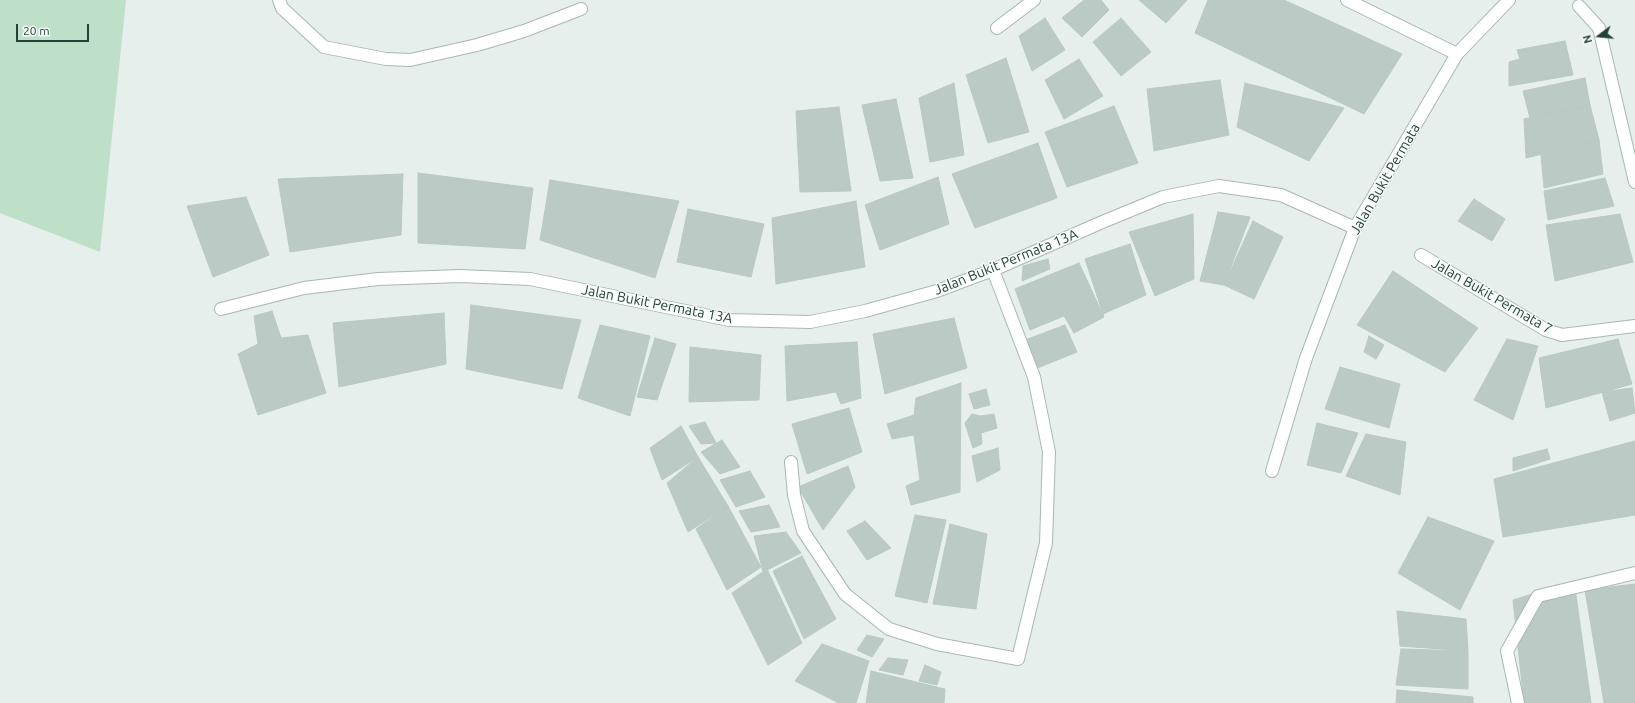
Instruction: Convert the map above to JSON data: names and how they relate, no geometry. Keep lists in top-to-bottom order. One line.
{"streets":{"street":["Jalan Bukit Permata","Jalan Bukit Permata 13A","Jalan Bukit Permata 7"]},"crossings":[["Jalan Bukit Permata","Jalan Bukit Permata 13A"]],"scale_bar":"20 m","north":"left"}
